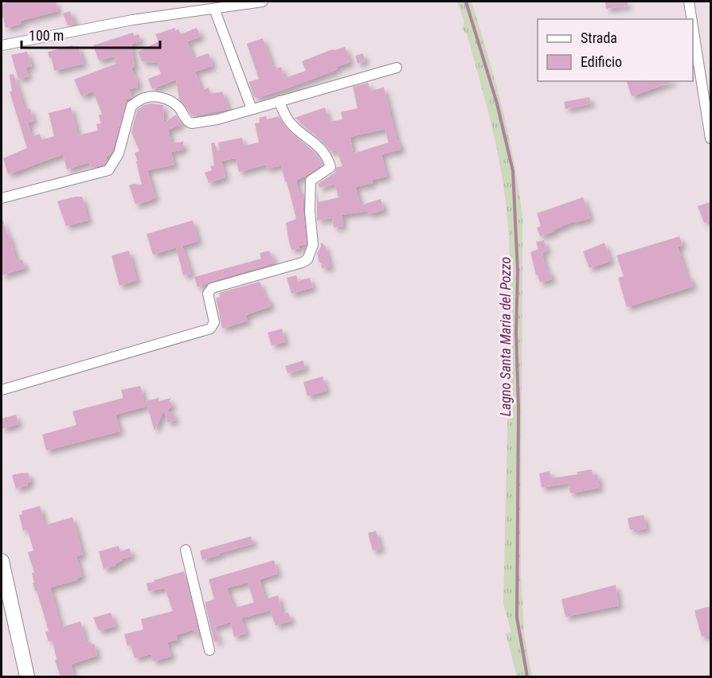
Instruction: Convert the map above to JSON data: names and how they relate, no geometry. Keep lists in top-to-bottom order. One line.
{"water":["Lagno Santa Maria del Pozzo"],"legend":["Strada","Edificio"],"scale_bar":"100 m"}
